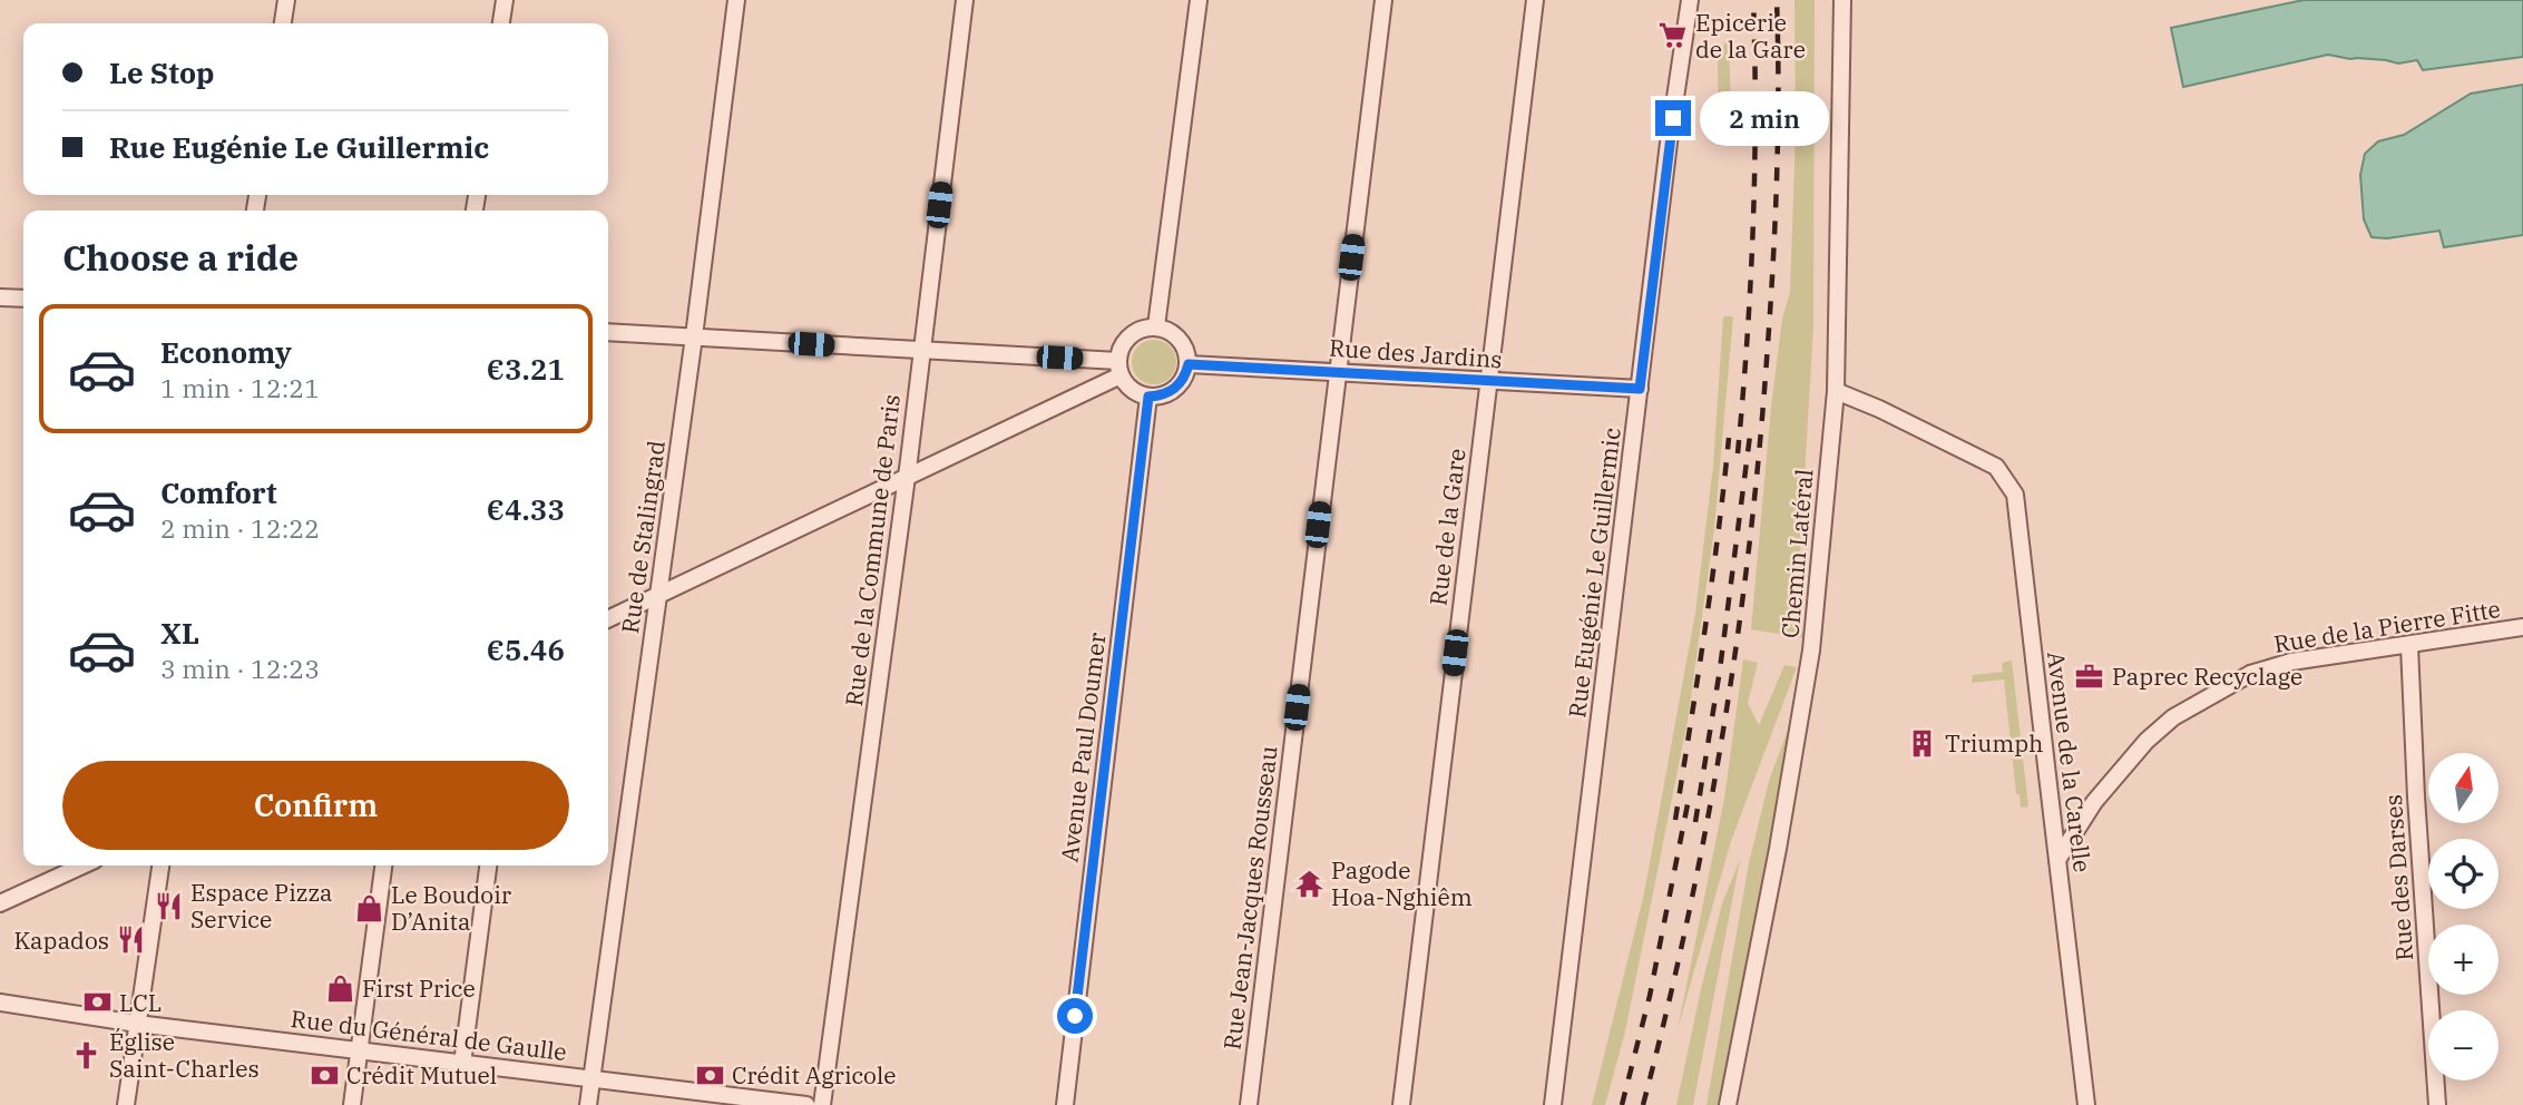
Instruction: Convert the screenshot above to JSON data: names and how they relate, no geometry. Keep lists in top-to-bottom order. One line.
{"streets":{"street":["Rue des Jardins","Rue de la Gare","Rue de Stalingrad","Rue de la Commune de Paris","Chemin Latéral","Rue Eugénie Le Guillermic","Rue de la Pierre Fitte","Avenue Paul Doumer","Avenue de la Carelle","Rue des Darses","Rue Jean-Jacques Rousseau","Rue du Général de Gaulle"]},"crossings":[["Rue des Jardins","Rue de la Gare"],["Rue des Jardins","Rue Eugénie Le Guillermic"],["Rue des Jardins","Avenue Paul Doumer"],["Rue des Jardins","Rue Jean-Jacques Rousseau"],["Rue de Stalingrad","Rue du Général de Gaulle"],["Chemin Latéral","Avenue de la Carelle"],["Rue de la Pierre Fitte","Avenue de la Carelle"],["Rue de la Pierre Fitte","Rue des Darses"]],"places":{"supermarket":["Epicerie de la Gare"],"office":["Paprec Recyclage"],"building":["Triumph"],"temple":["Pagode Hoa-Nghiêm"],"restaurant":["Espace Pizza Service","Kapados"],"shop":["Le Boudoir D’Anita","First Price"],"bank":["LCL","Crédit Mutuel","Crédit Agricole"],"church":["Église Saint-Charles"]},"north":"top","page":{"banner":["Le Stop","Rue Eugénie Le Guillermic"],"bubble":"2 min","heading":"Choose a ride","list":[{"name":"Economy","note":"1 min · 12:21","value":"€3.21"},{"name":"Comfort","note":"2 min · 12:22","value":"€4.33"},{"name":"XL","note":"3 min · 12:23","value":"€5.46"}],"buttons":"Confirm","map_buttons":["+","−"]}}
